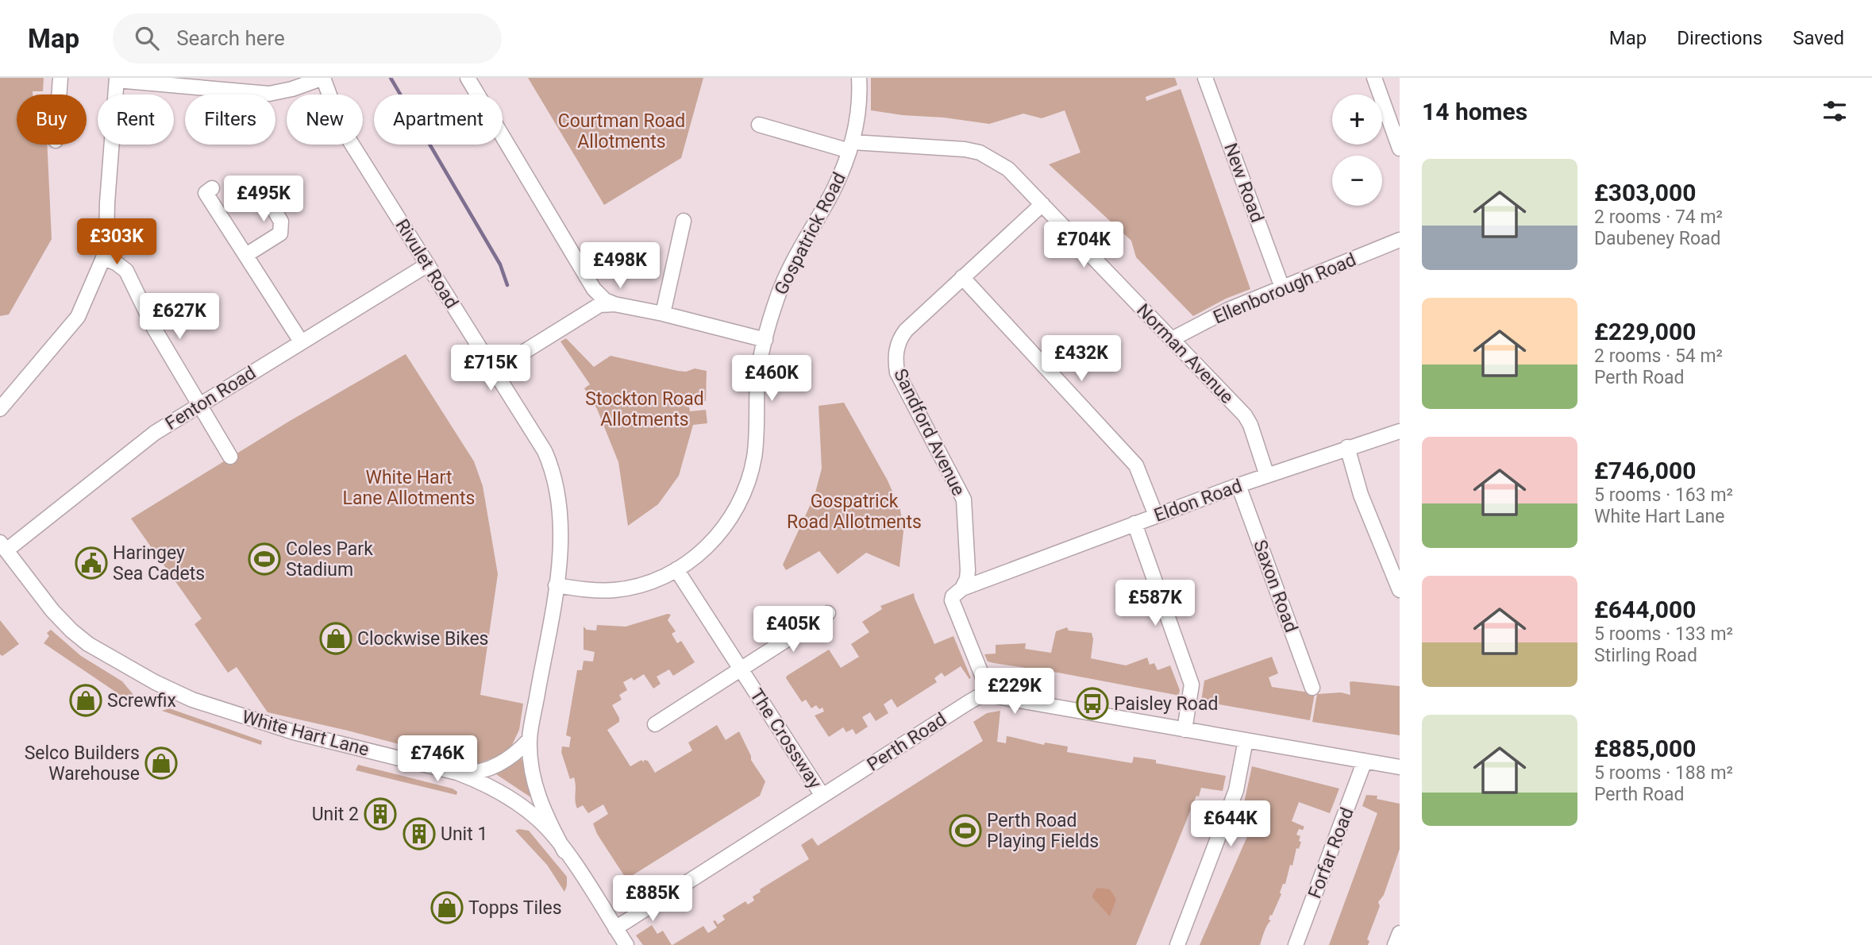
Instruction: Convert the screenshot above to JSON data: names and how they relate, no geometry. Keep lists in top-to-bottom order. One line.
{"streets":{"street":["New Road","Gospatrick Road","Rivulet Road","Ellenborough Road","Norman Avenue","Fenton Road","Sandford Avenue","Eldon Road","Saxon Road","White Hart Lane","The Crossway","Perth Road","Forfar Road"]},"crossings":[["New Road","Ellenborough Road"],["Gospatrick Road","Rivulet Road"],["Gospatrick Road","Norman Avenue"],["Gospatrick Road","The Crossway"],["Rivulet Road","Fenton Road"],["Rivulet Road","White Hart Lane"],["Ellenborough Road","Norman Avenue"],["Norman Avenue","Sandford Avenue"],["Norman Avenue","Eldon Road"],["Fenton Road","White Hart Lane"],["Sandford Avenue","Eldon Road"],["Sandford Avenue","Perth Road"],["Eldon Road","Saxon Road"],["White Hart Lane","Perth Road"],["The Crossway","Perth Road"]],"parks":["Courtman Road Allotments","Stockton Road Allotments","White Hart Lane Allotments","Gospatrick Road Allotments"],"places":{"sports":["Coles Park Stadium","Perth Road Playing Fields"],"public building":["Haringey Sea Cadets"],"shop":["Clockwise Bikes","Screwfix","Selco Builders Warehouse","Topps Tiles"],"bus stop":["Paisley Road"],"building":["Unit 2","Unit 1"]},"page":{"header":"Map","search":"Search here","nav":["Map","Directions","Saved"],"heading":"14 homes","map_buttons":["+","−"],"chip":["Buy","Rent","Filters","New","Apartment"],"list":[{"name":"£303,000","note":"2 rooms · 74 m² · Daubeney Road"},{"name":"£229,000","note":"2 rooms · 54 m² · Perth Road"},{"name":"£746,000","note":"5 rooms · 163 m² · White Hart Lane"},{"name":"£644,000","note":"5 rooms · 133 m² · Stirling Road"},{"name":"£885,000","note":"5 rooms · 188 m² · Perth Road"}],"price":["£495K","£303K","£704K","£498K","£627K","£432K","£715K","£460K","£587K","£405K","£229K","£746K","£644K","£885K"]}}
